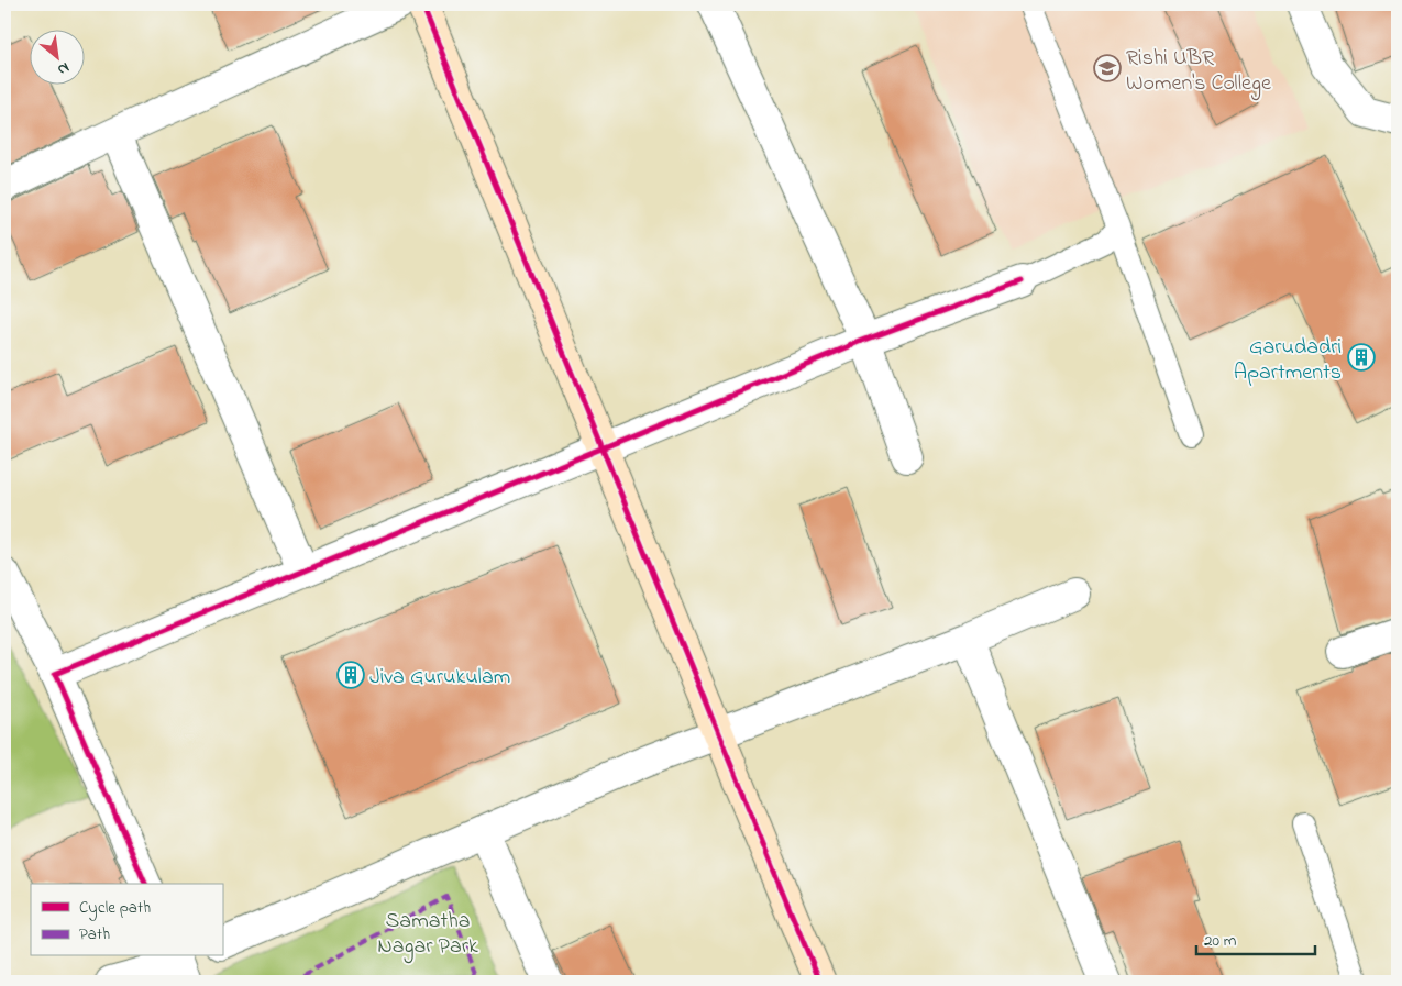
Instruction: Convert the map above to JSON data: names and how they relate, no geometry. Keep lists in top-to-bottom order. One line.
{"parks":["Samatha Nagar Park"],"places":{"school or university":["Rishi UBR Women's College"],"building":["Garudadri Apartments","Jiva Gurukulam"]},"legend":["Cycle path","Path"],"scale_bar":"20 m","north":"bottom right"}
